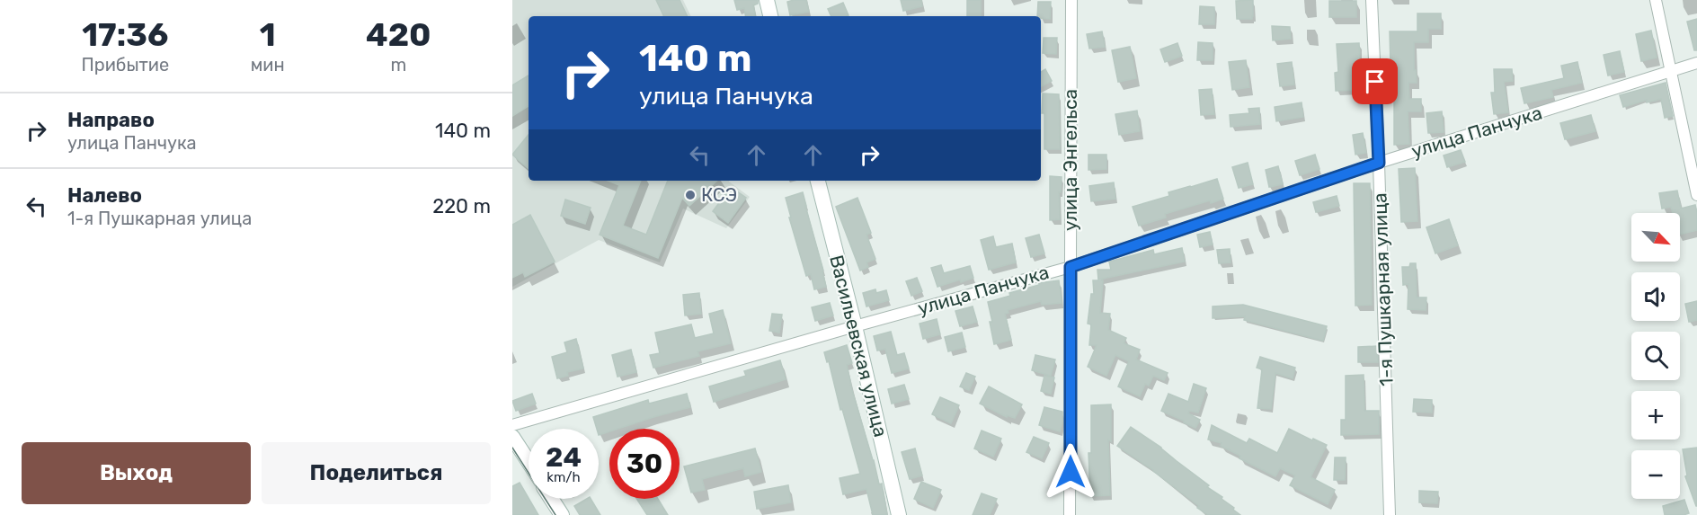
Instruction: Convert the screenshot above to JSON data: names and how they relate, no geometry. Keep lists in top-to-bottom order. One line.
{"streets":{"main road":["Васильевская улица"],"street":["улица Панчука","улица Энгельса","1-я Пушкарная улица"]},"crossings":[["улица Панчука","улица Энгельса"],["улица Панчука","1-я Пушкарная улица"],["улица Панчука","Васильевская улица"]],"places":["КСЭ"],"north":"bottom right","page":{"eta":["17:36","Прибытие","1","мин","420","m"],"turn":["140 m","улица Панчука"],"list":[{"name":"Направо","note":"улица Панчука","value":"140 m"},{"name":"Налево","note":"1-я Пушкарная улица","value":"220 m"}],"map_buttons":["+","−"],"speed":"24 km/h","limit":"30","buttons":["Выход","Поделиться"]}}
